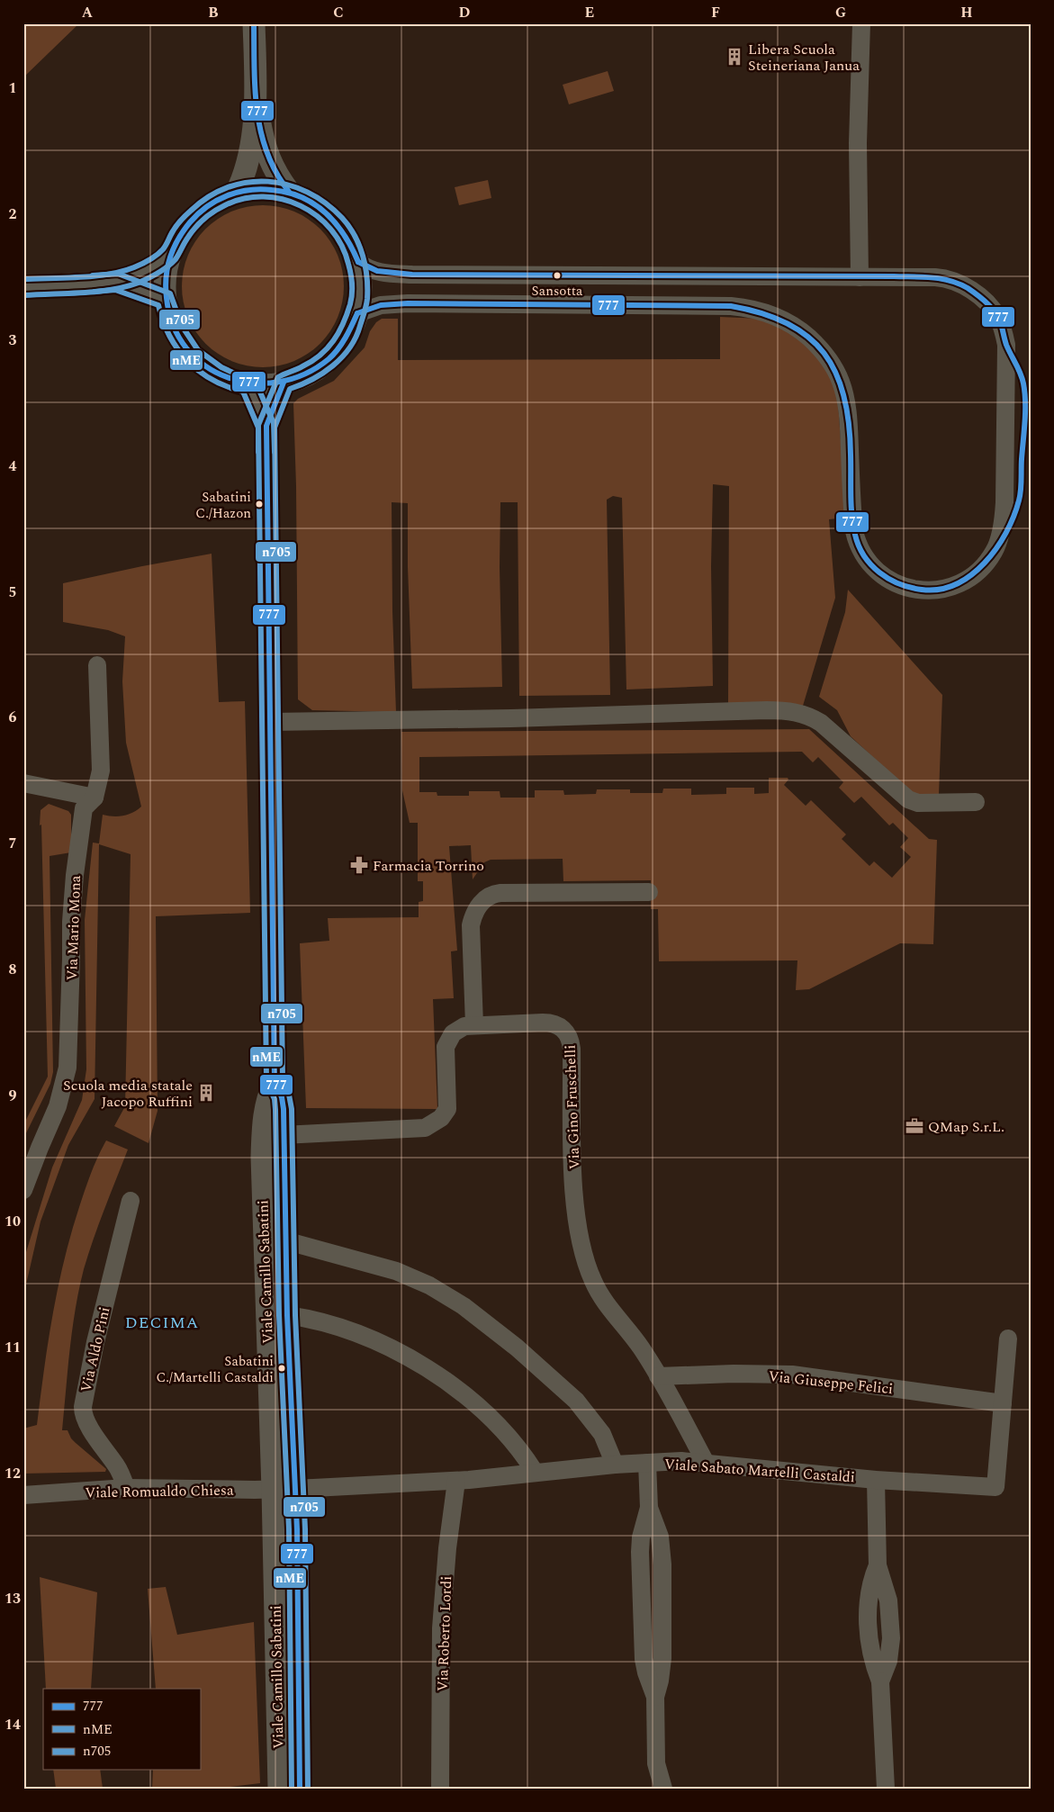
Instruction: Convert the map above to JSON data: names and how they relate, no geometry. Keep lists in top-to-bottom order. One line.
{"streets":{"street":["Via Mario Mona","Via Gino Fruschelli","Viale Camillo Sabatini","Via Aldo Pini","Via Giuseppe Felici","Viale Sabato Martelli Castaldi","Viale Romualdo Chiesa","Via Roberto Lordi"]},"crossings":[["Via Gino Fruschelli","Viale Camillo Sabatini"],["Via Gino Fruschelli","Via Giuseppe Felici"],["Via Gino Fruschelli","Viale Sabato Martelli Castaldi"],["Viale Camillo Sabatini","Viale Sabato Martelli Castaldi"],["Viale Camillo Sabatini","Viale Romualdo Chiesa"],["Via Aldo Pini","Viale Romualdo Chiesa"],["Via Giuseppe Felici","Viale Sabato Martelli Castaldi"],["Viale Sabato Martelli Castaldi","Viale Romualdo Chiesa"],["Viale Sabato Martelli Castaldi","Via Roberto Lordi"]],"districts":["DECIMA"],"places":{"building":["Libera Scuola Steineriana Janua","Scuola media statale Jacopo Ruffini"],"other":["Sansotta","Sabatini C./Hazon","Sabatini C./Martelli Castaldi"],"pharmacy":["Farmacia Torrino"],"office":["QMap S.r.L."]},"lines":["transit line 777","transit line n705","transit line nME"],"legend":["777","nME","n705"],"grid":{"columns":["A","B","C","D","E","F","G","H"],"rows":["1","2","3","4","5","6","7","8","9","10","11","12","13","14"]}}
